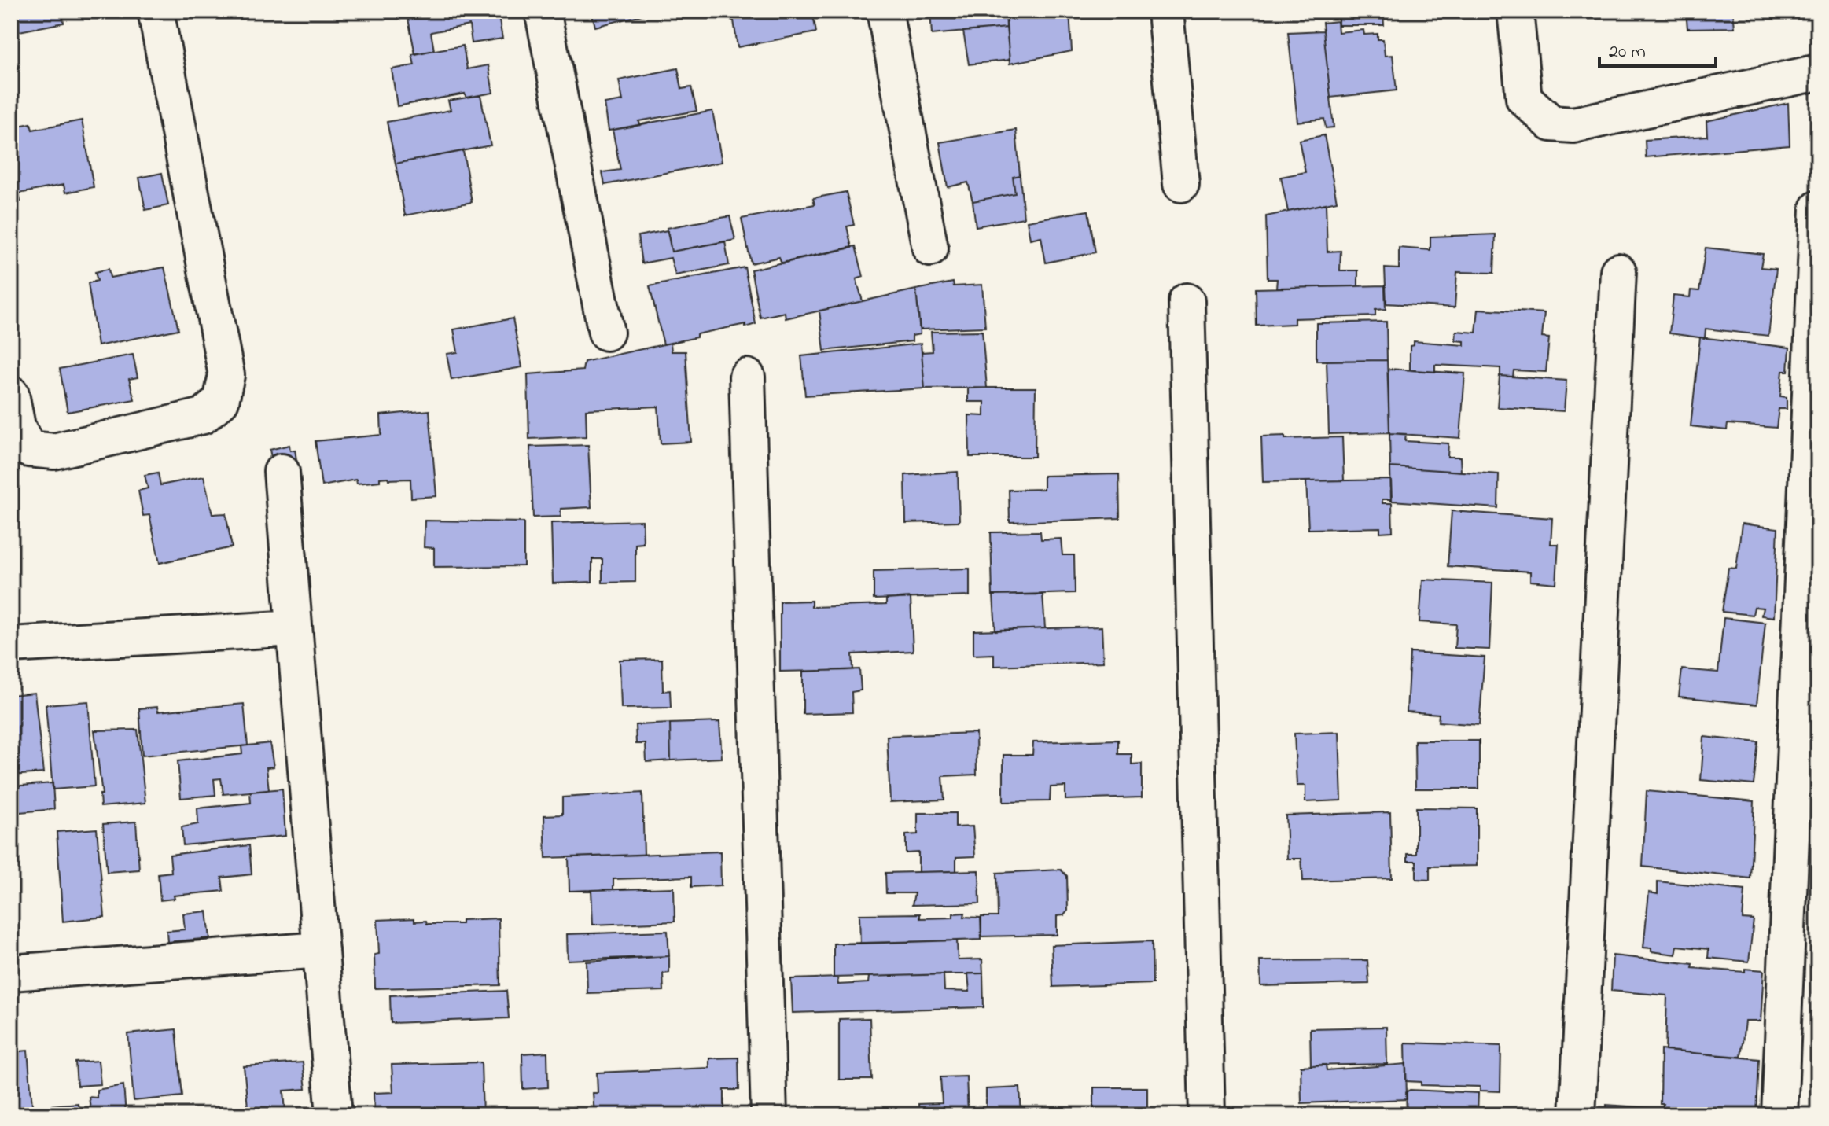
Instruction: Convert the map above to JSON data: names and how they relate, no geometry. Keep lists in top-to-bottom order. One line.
{"scale_bar":"20 m"}
